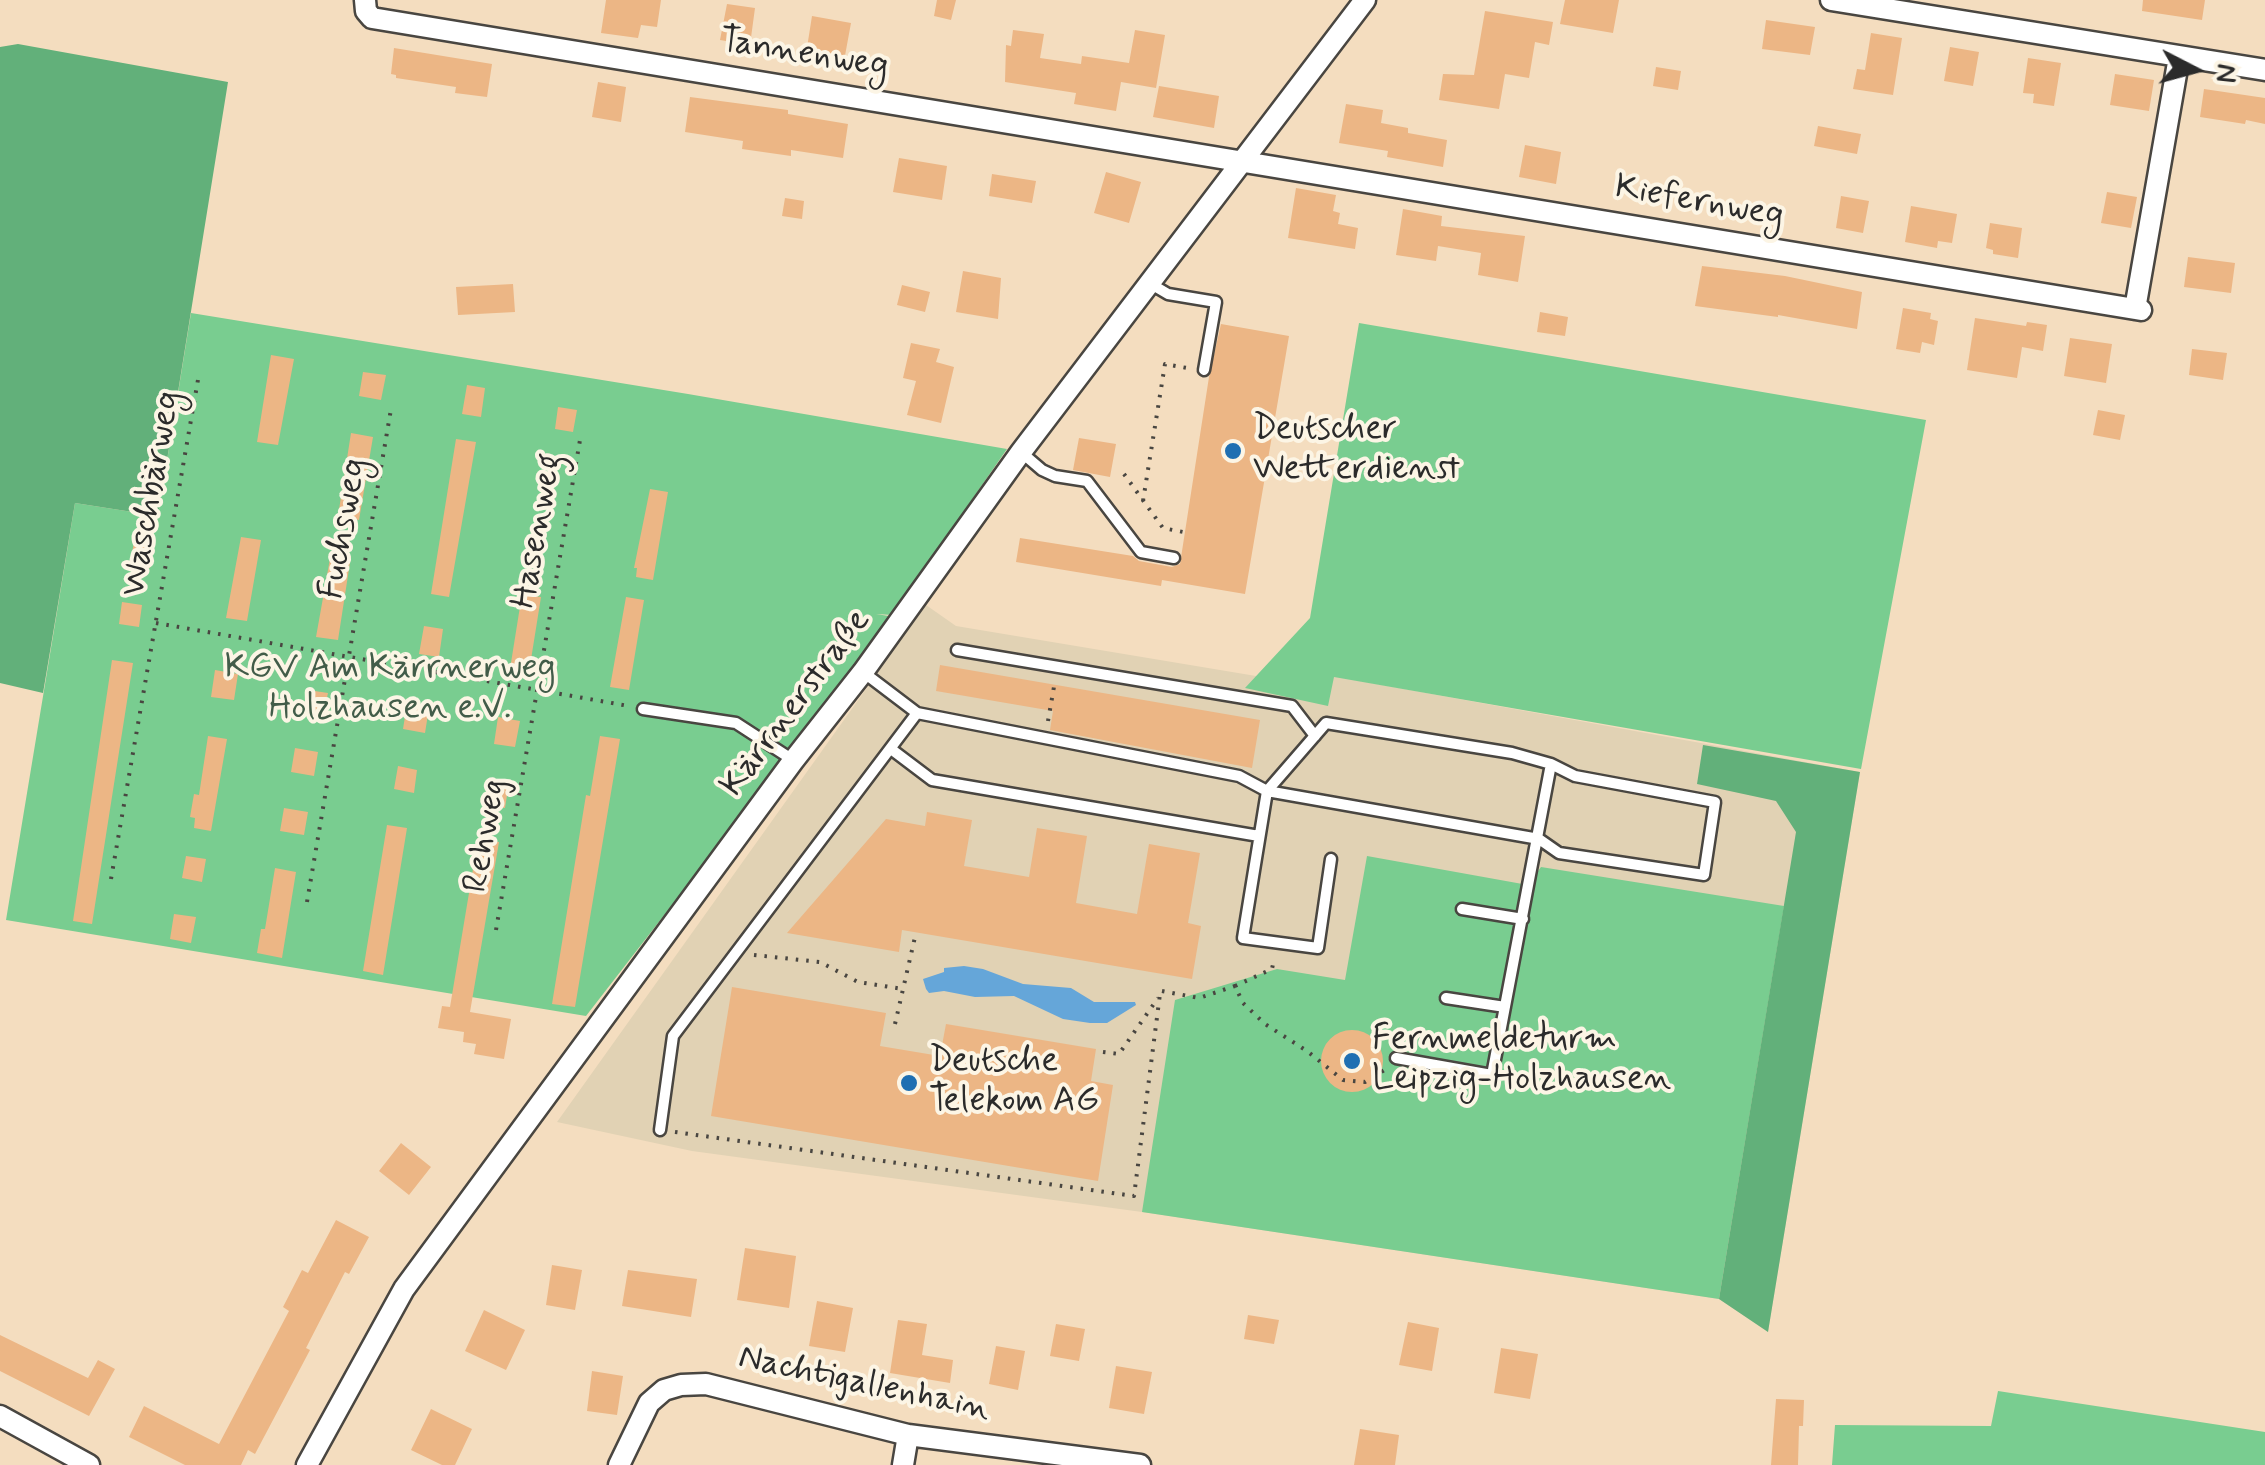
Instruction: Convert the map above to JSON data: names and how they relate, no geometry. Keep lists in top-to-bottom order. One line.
{"streets":{"street":["Tannenweg","Kiefernweg","Kärrnerstraße","Nachtigallenhain"],"path":["Waschbärweg","Fuchsweg","Hasenweg","Rehweg"]},"crossings":[["Tannenweg","Kiefernweg"],["Tannenweg","Kärrnerstraße"],["Kiefernweg","Kärrnerstraße"],["Hasenweg","Rehweg"]],"parks":["KGV Am Kärrnerweg Holzhausen e.V."],"places":["Deutscher Wetterdienst","Fernmeldeturm Leipzig-Holzhausen","Deutsche Telekom AG"],"north":"right"}
